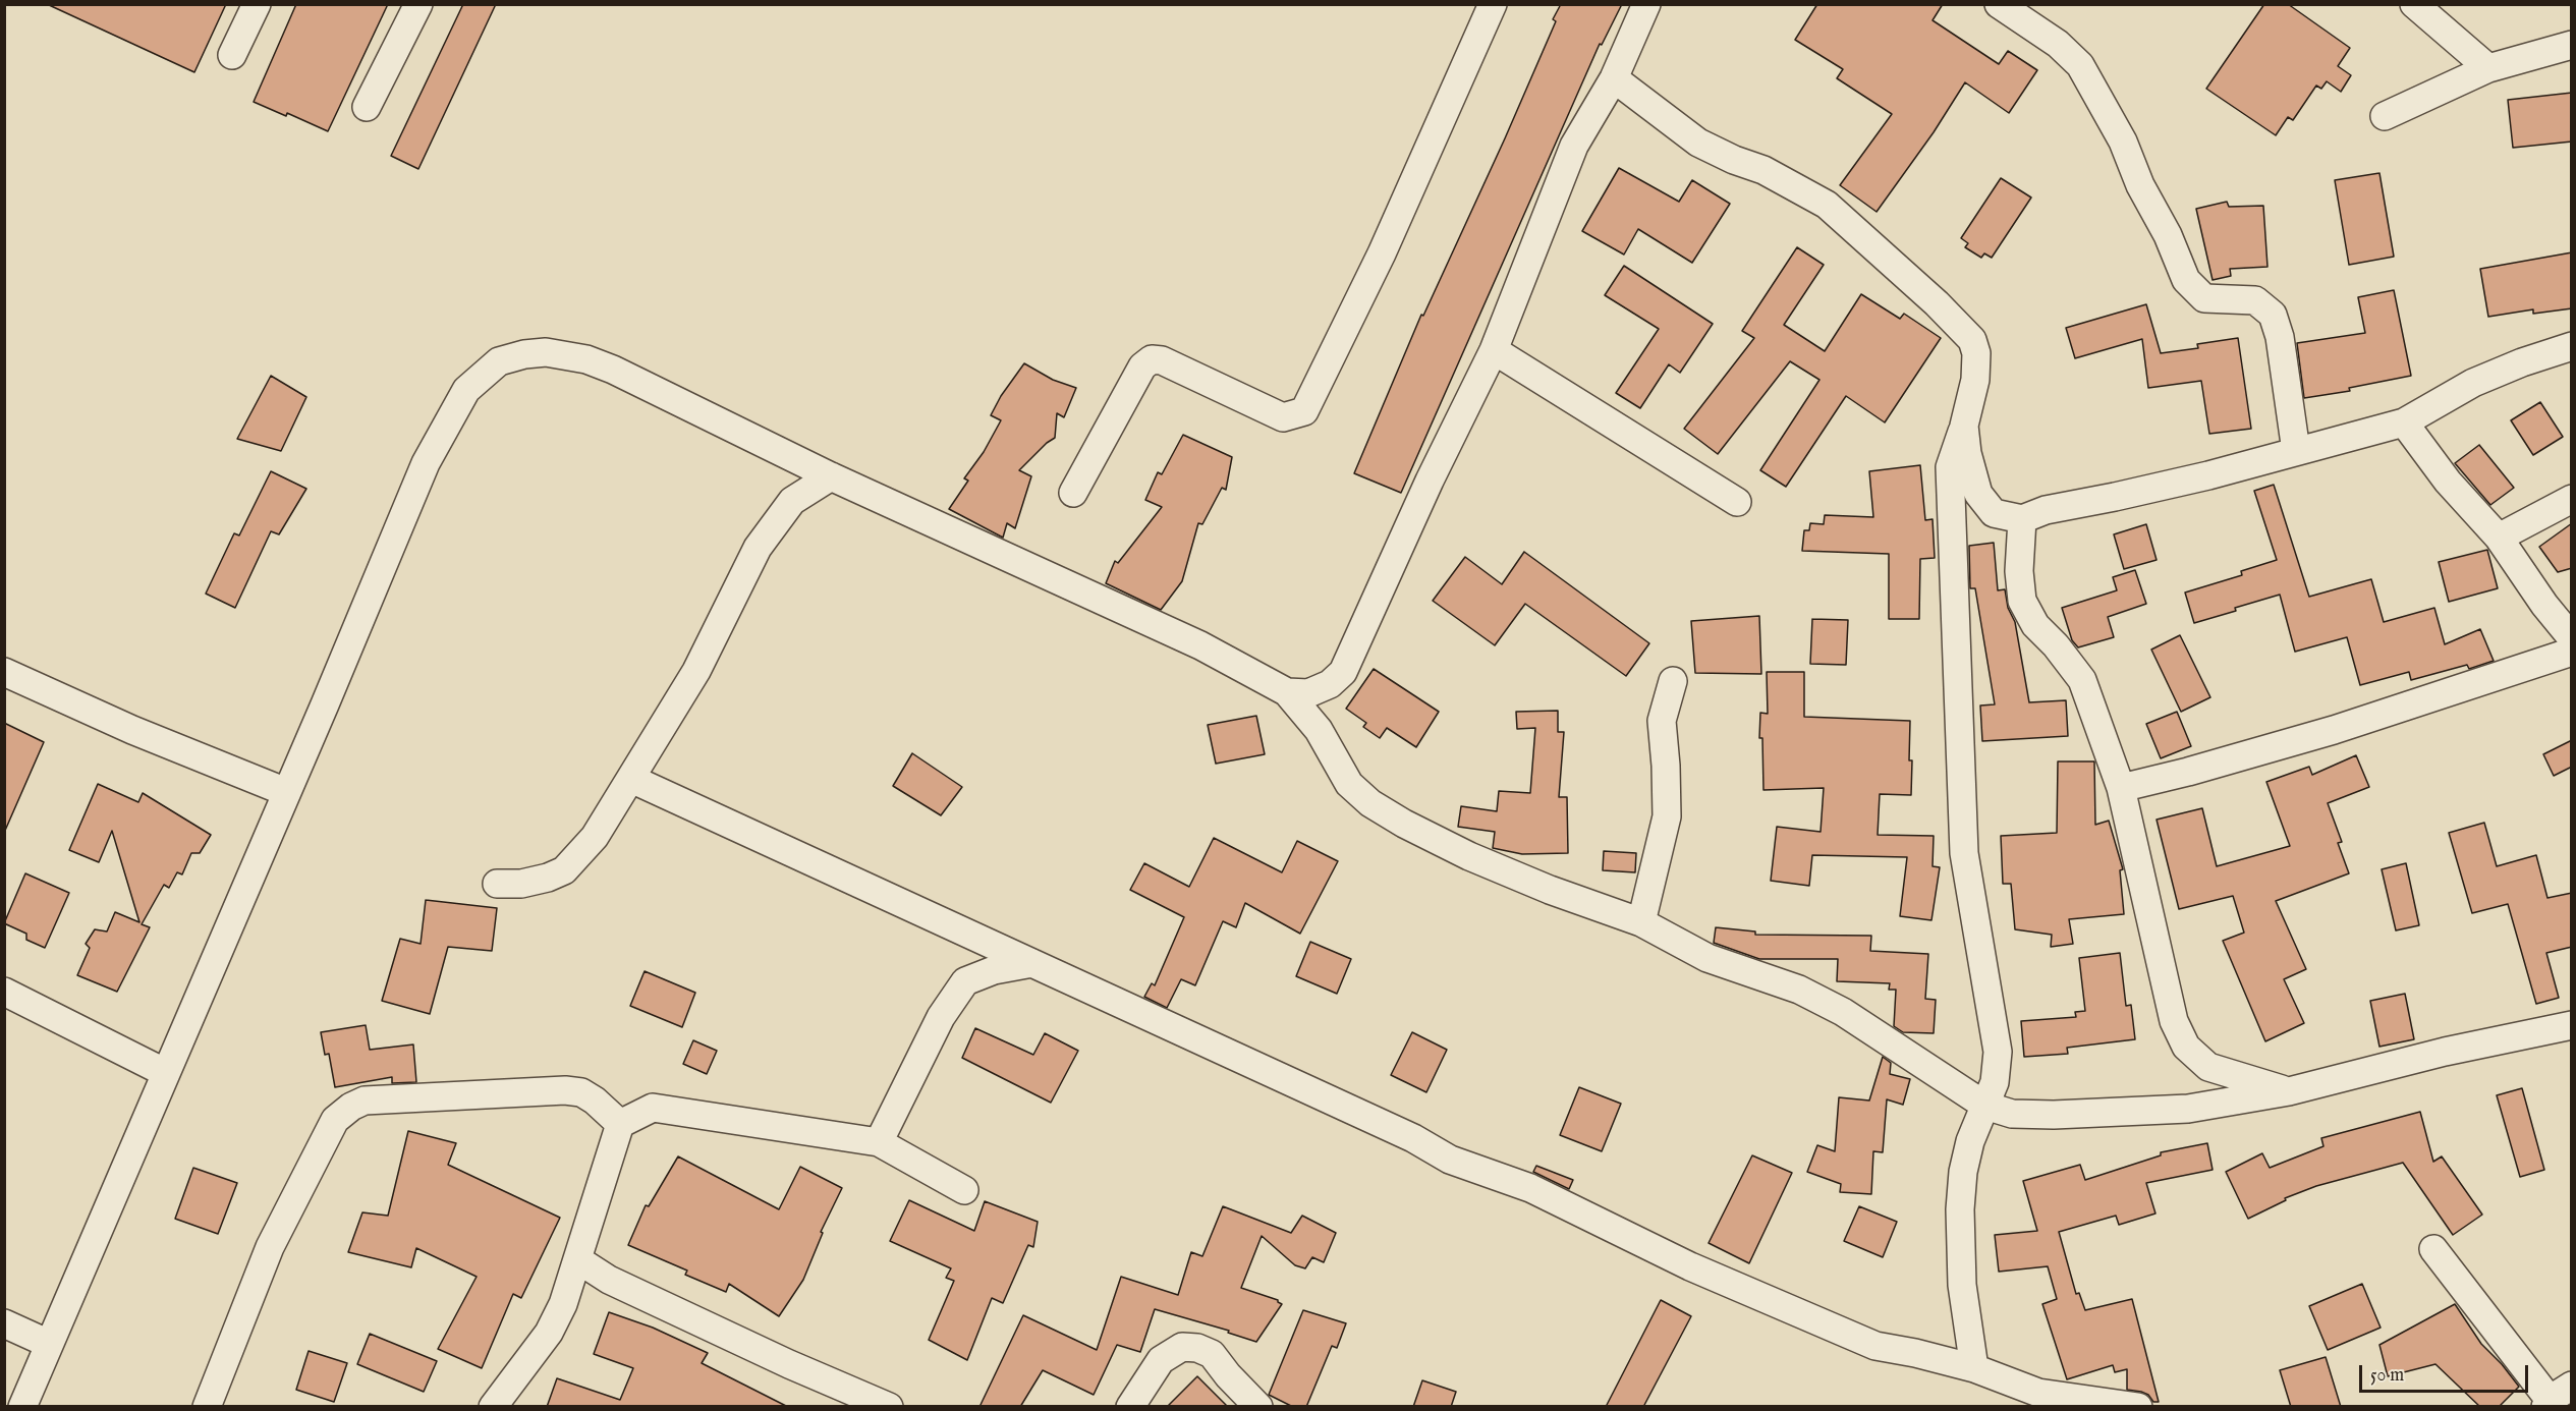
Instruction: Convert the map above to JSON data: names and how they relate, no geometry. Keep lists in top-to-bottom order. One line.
{"scale_bar":"50 m"}
